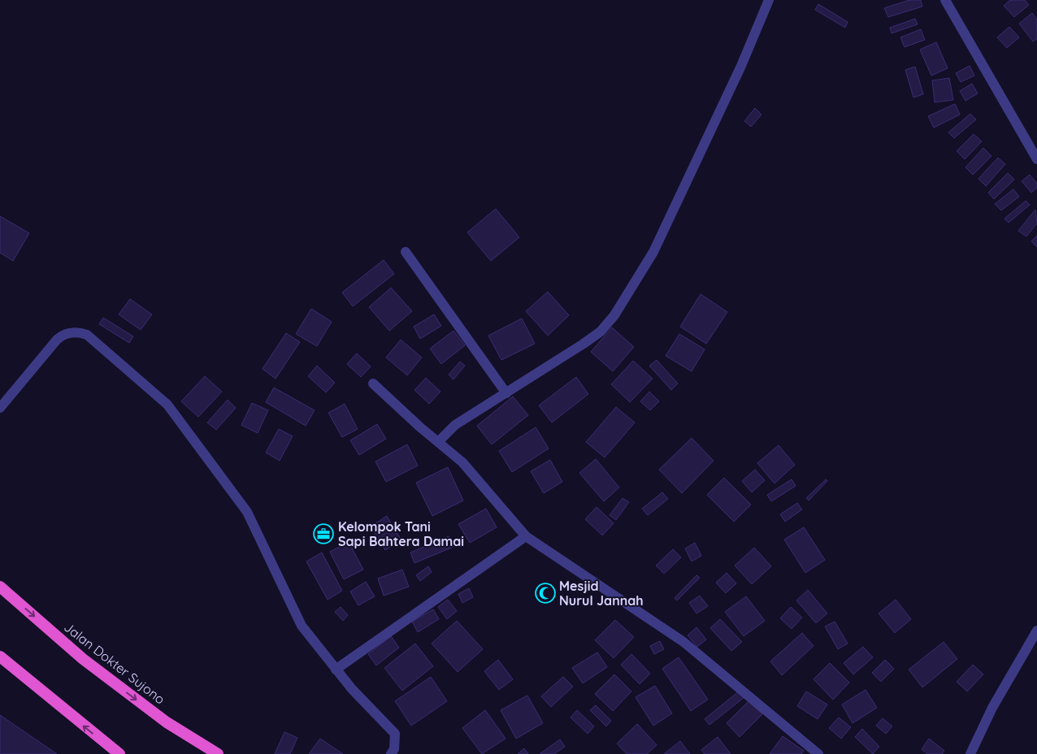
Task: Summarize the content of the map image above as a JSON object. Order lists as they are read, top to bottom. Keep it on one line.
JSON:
{"streets":{"highway":["Jalan Dokter Sujono"]},"places":{"office":["Kelompok Tani Sapi Bahtera Damai"],"mosque":["Mesjid Nurul Jannah"]}}
